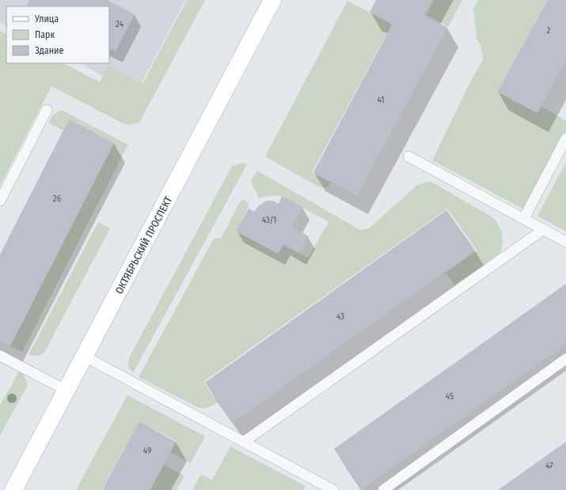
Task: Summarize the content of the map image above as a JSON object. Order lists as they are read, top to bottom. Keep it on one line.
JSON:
{"streets":{"main road":["ОКТЯБРЬСКИЙ ПРОСПЕКТ"]},"house_numbers":["24","2","41","26","43/1","43","45","49","47"],"legend":["Улица","Парк","Здание"]}
